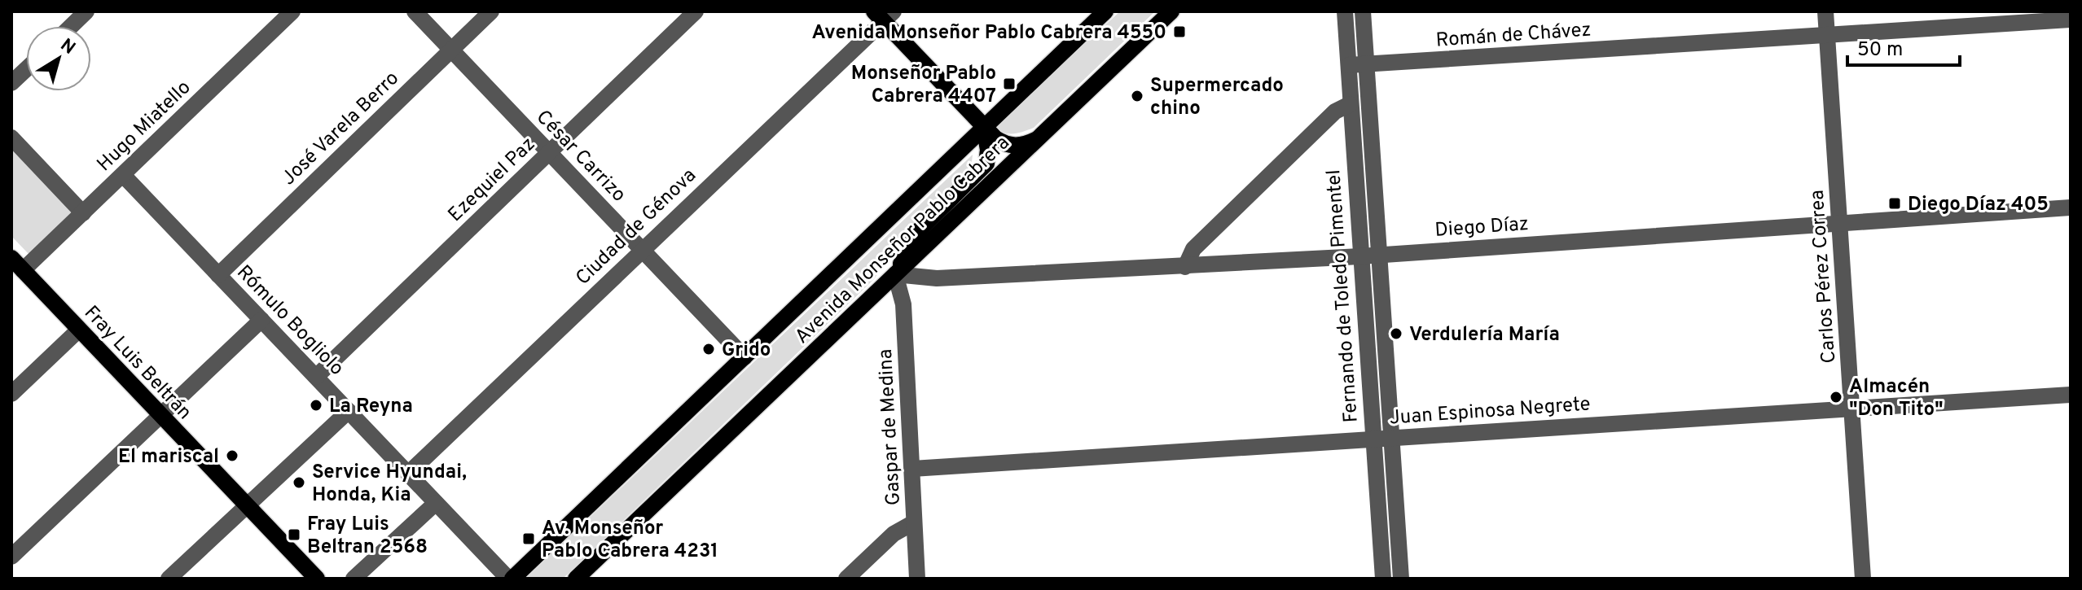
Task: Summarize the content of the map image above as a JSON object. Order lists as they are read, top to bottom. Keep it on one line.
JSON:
{"streets":{"main road":["Avenida Monseñor Pablo Cabrera","Fray Luis Beltrán"],"street":["Román de Chávez","Hugo Miatello","José Varela Berro","César Carrizo","Ezequiel Paz","Ciudad de Génova","Diego Díaz","Carlos Pérez Correa","Fernando de Toledo Pimentel","Rómulo Bogliolo","Juan Espinosa Negrete","Gaspar de Medina"]},"crossings":[["Román de Chávez","Carlos Pérez Correa"],["Román de Chávez","Fernando de Toledo Pimentel"],["Hugo Miatello","Rómulo Bogliolo"],["Hugo Miatello","Fray Luis Beltrán"],["José Varela Berro","César Carrizo"],["José Varela Berro","Rómulo Bogliolo"],["César Carrizo","Ezequiel Paz"],["César Carrizo","Ciudad de Génova"],["César Carrizo","Avenida Monseñor Pablo Cabrera"],["Ezequiel Paz","Rómulo Bogliolo"],["Ciudad de Génova","Rómulo Bogliolo"],["Diego Díaz","Avenida Monseñor Pablo Cabrera"],["Diego Díaz","Carlos Pérez Correa"],["Diego Díaz","Fernando de Toledo Pimentel"],["Diego Díaz","Gaspar de Medina"],["Avenida Monseñor Pablo Cabrera","Rómulo Bogliolo"],["Avenida Monseñor Pablo Cabrera","Gaspar de Medina"],["Carlos Pérez Correa","Juan Espinosa Negrete"],["Fernando de Toledo Pimentel","Juan Espinosa Negrete"],["Juan Espinosa Negrete","Gaspar de Medina"]],"places":{"transit":["Avenida Monseñor Pablo Cabrera 4550","Monseñor Pablo Cabrera 4407","Diego Díaz 405","Fray Luis Beltran 2568","Av. Monseñor Pablo Cabrera 4231"],"other":["Supermercado chino","Verdulería María","Grido","Almacén \"Don Tito\"","La Reyna","El mariscal","Service Hyundai, Honda, Kia"]},"scale_bar":"50 m","north":"top right"}
